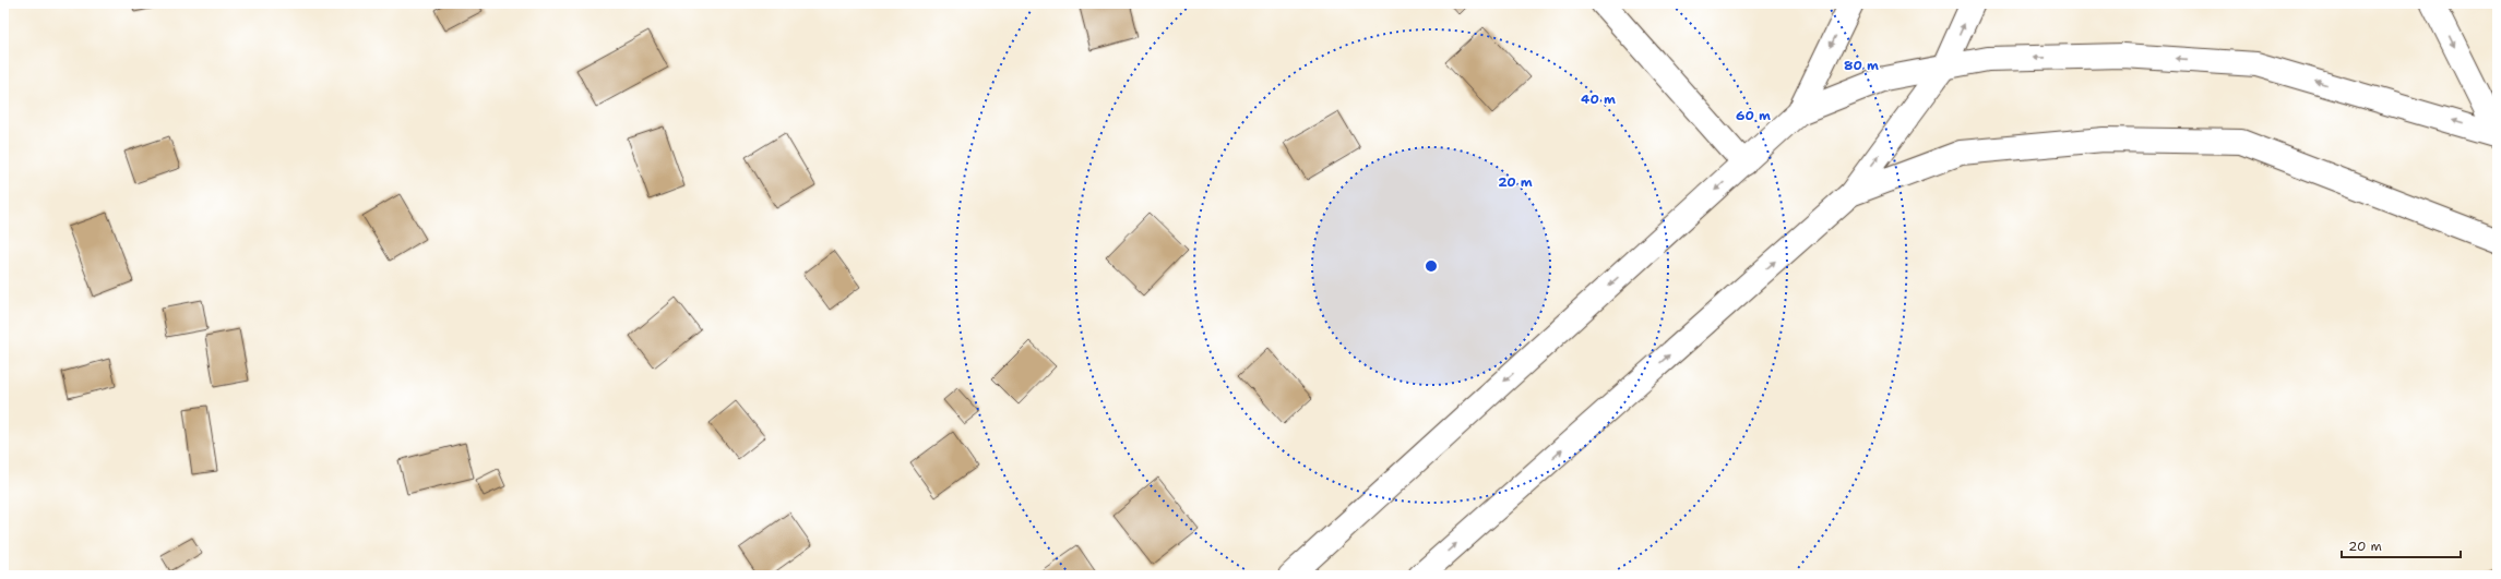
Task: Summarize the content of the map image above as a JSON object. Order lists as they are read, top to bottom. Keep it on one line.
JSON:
{"scale_bar":"20 m","rings":["80 m","40 m","60 m","20 m"]}
